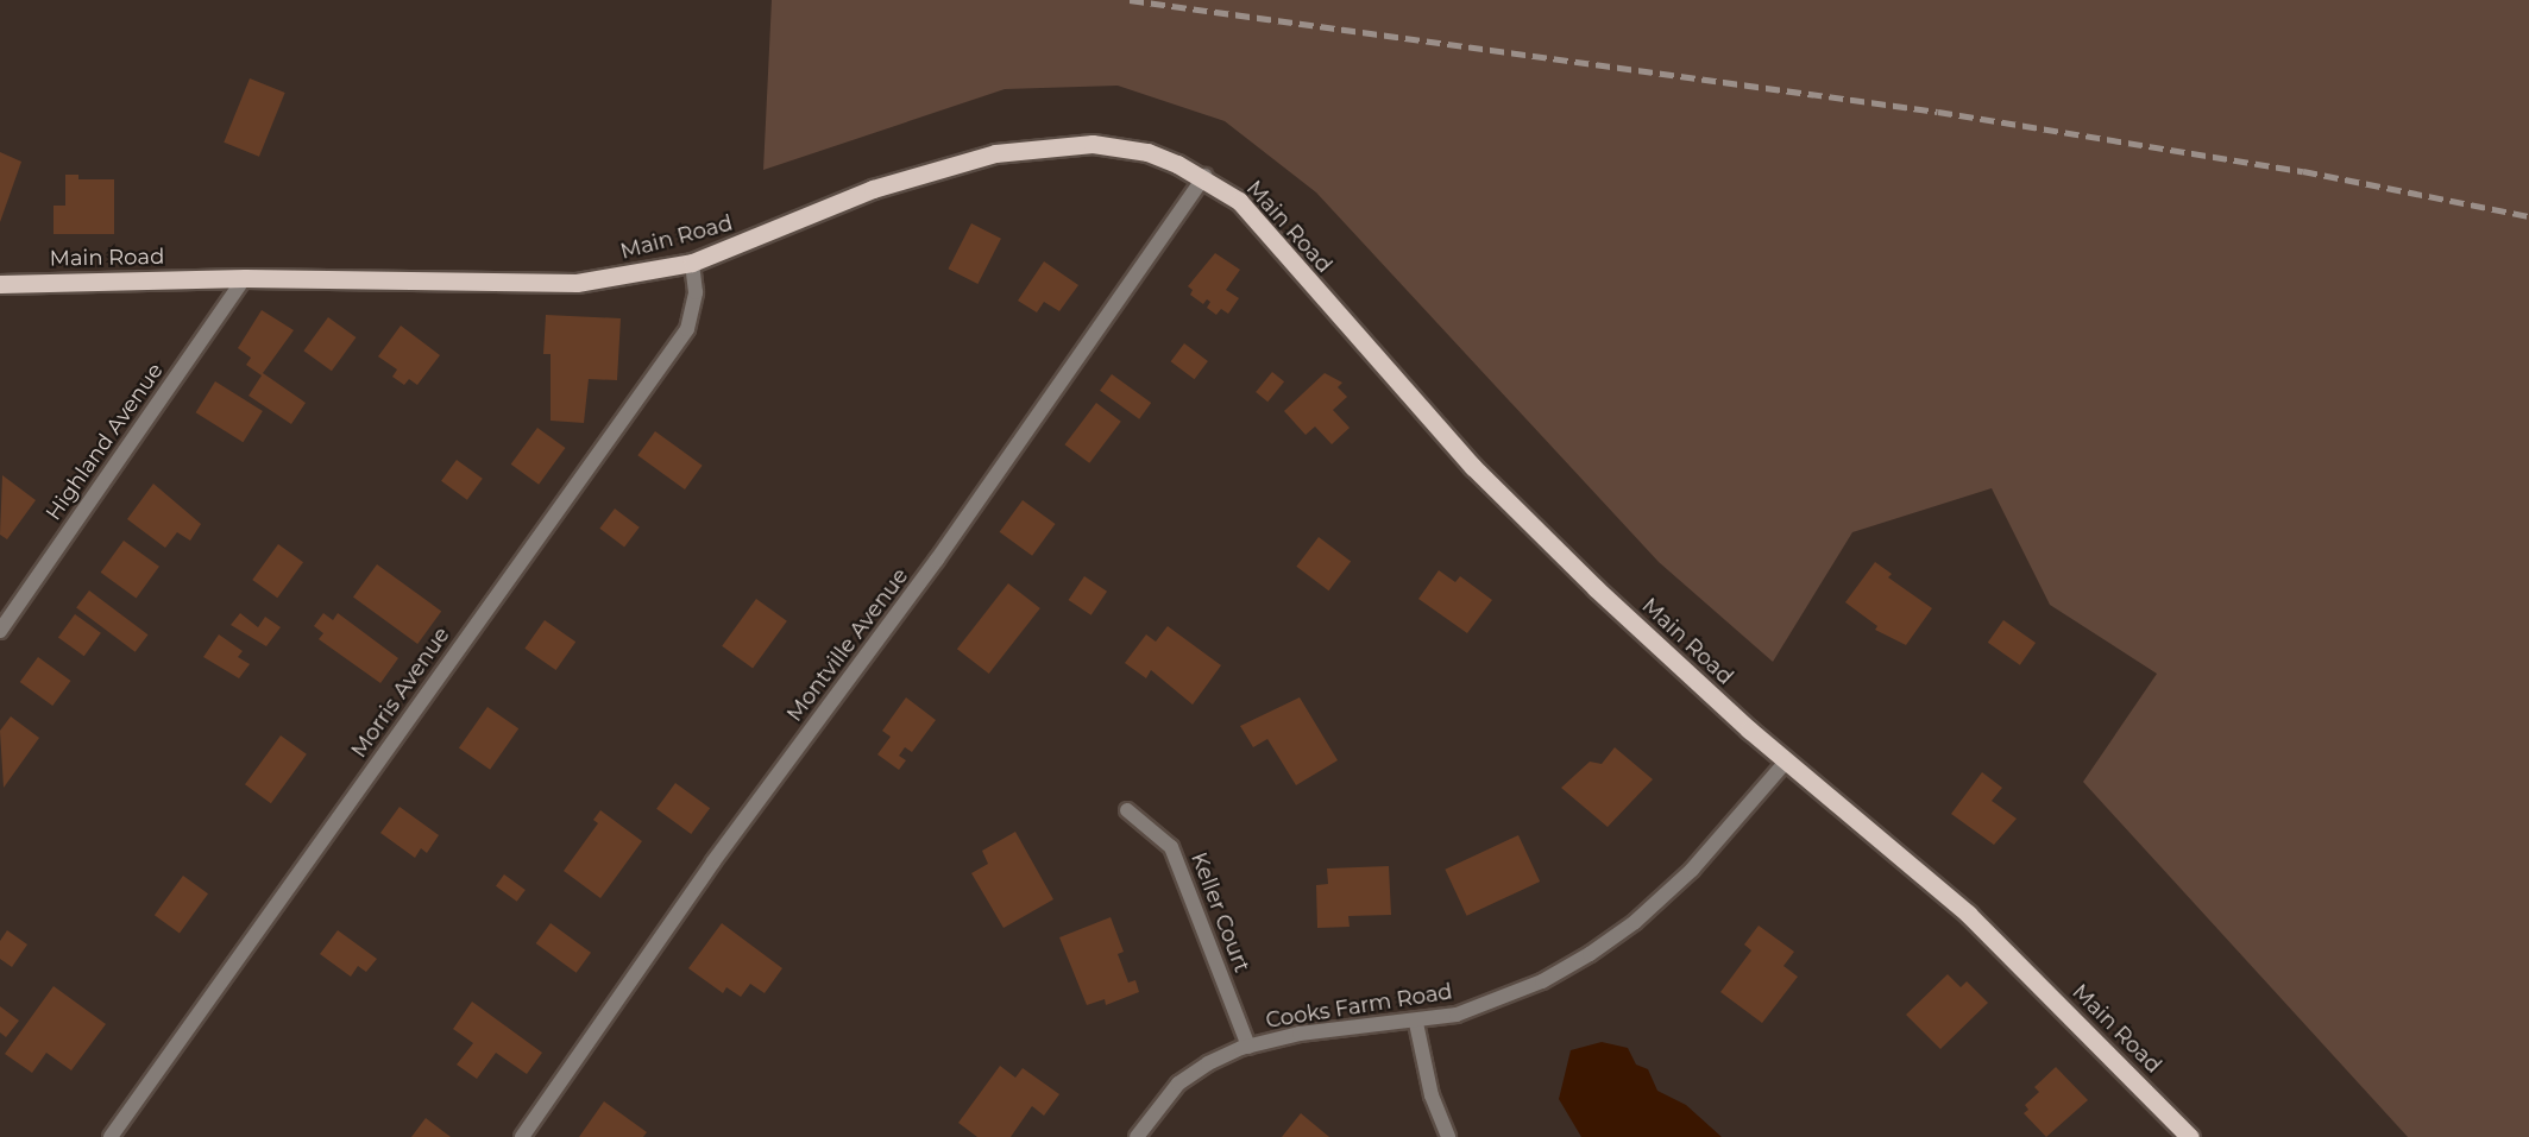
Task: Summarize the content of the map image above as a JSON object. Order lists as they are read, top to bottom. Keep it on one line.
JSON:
{"streets":{"main road":["Main Road"],"street":["Highland Avenue","Montville Avenue","Morris Avenue","Keller Court","Cooks Farm Road"]},"crossings":[["Main Road","Highland Avenue"],["Main Road","Montville Avenue"],["Main Road","Morris Avenue"],["Main Road","Cooks Farm Road"],["Keller Court","Cooks Farm Road"]]}
